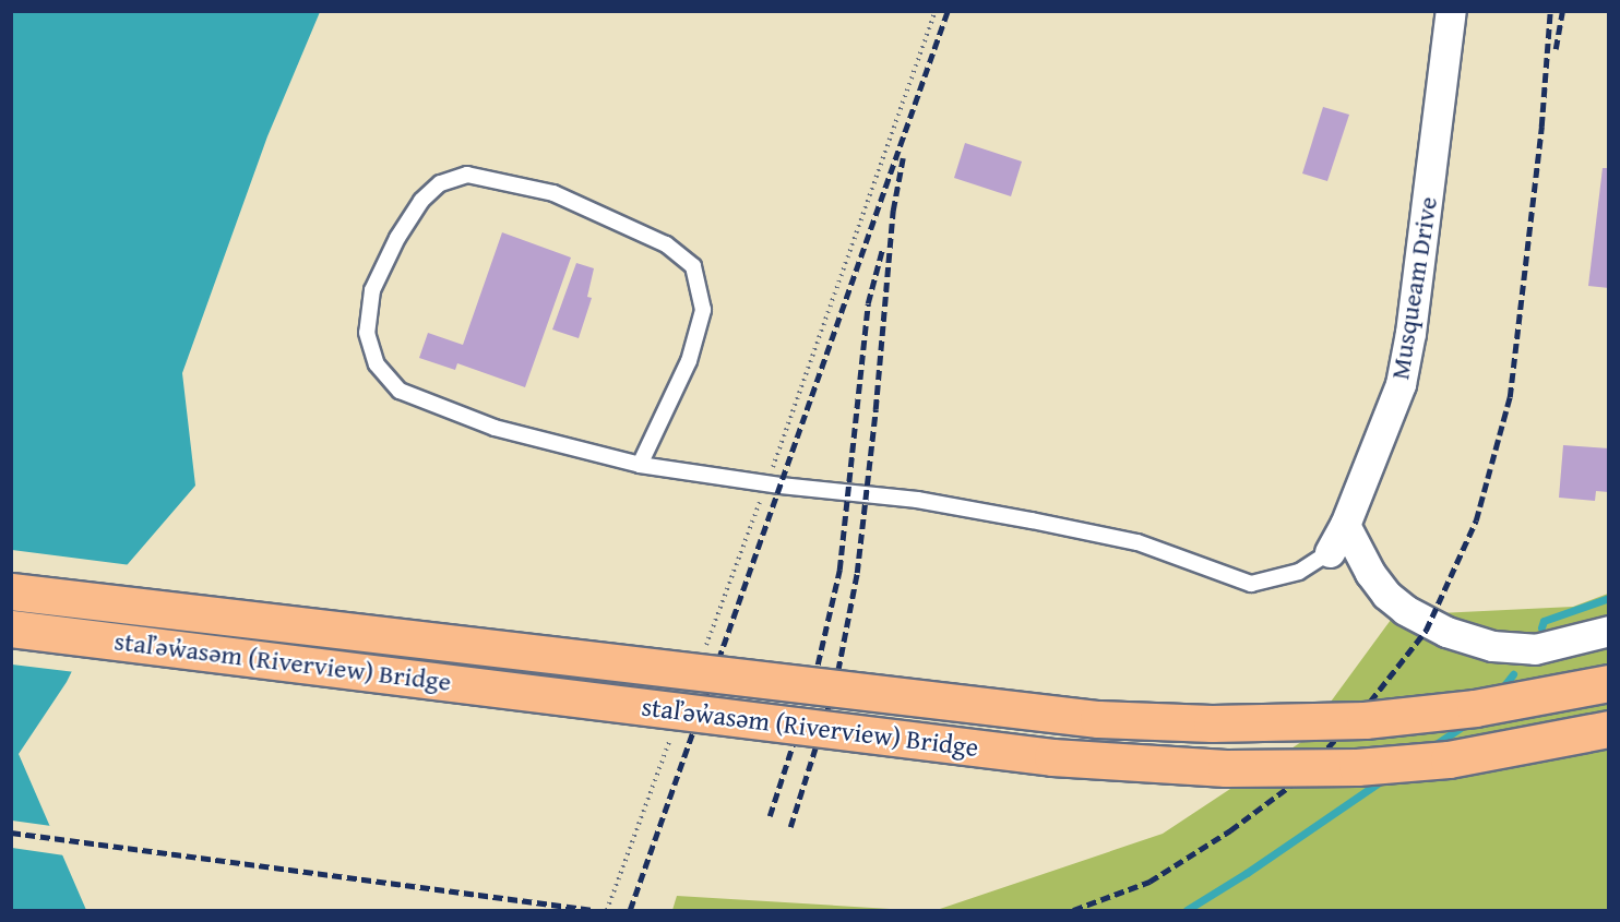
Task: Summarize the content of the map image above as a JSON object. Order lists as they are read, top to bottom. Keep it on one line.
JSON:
{"streets":{"main road":["stal̕əw̓asəm (Riverview) Bridge"],"street":["Musqueam Drive"]}}
